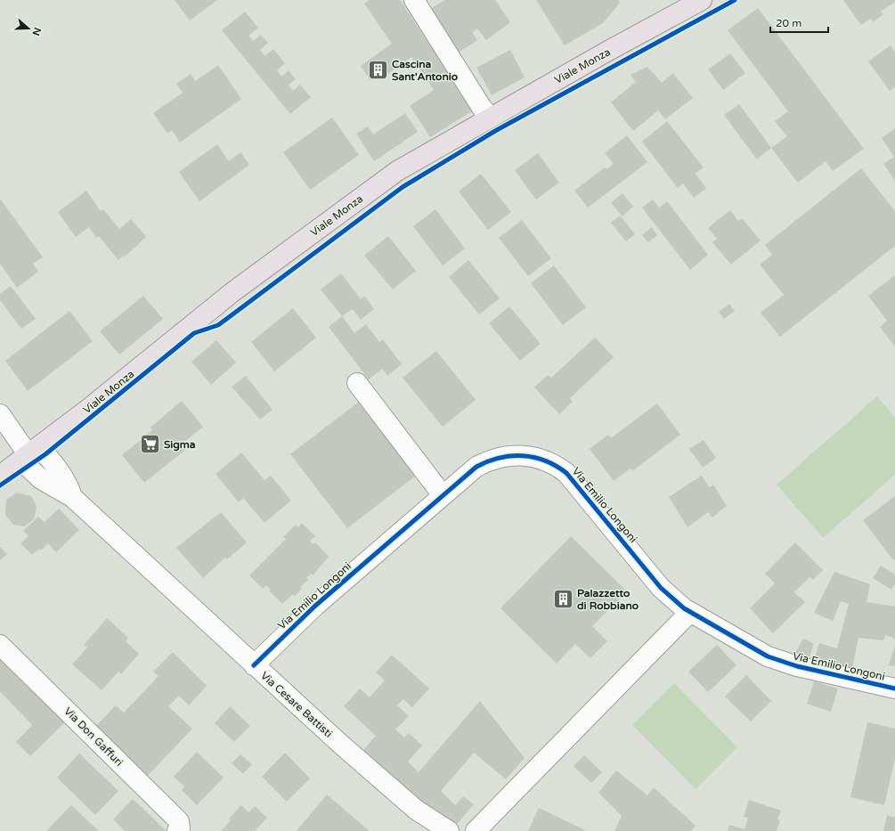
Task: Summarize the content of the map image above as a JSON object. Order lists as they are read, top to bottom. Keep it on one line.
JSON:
{"streets":{"main road":["Viale Monza"],"street":["Via Emilio Longoni","Via Cesare Battisti","Via Don Gaffuri"]},"crossings":[["Viale Monza","Via Cesare Battisti"],["Via Emilio Longoni","Via Cesare Battisti"]],"places":{"building":["Cascina Sant'Antonio","Palazzetto di Robbiano"],"supermarket":["Sigma"]},"scale_bar":"20 m","north":"right"}
